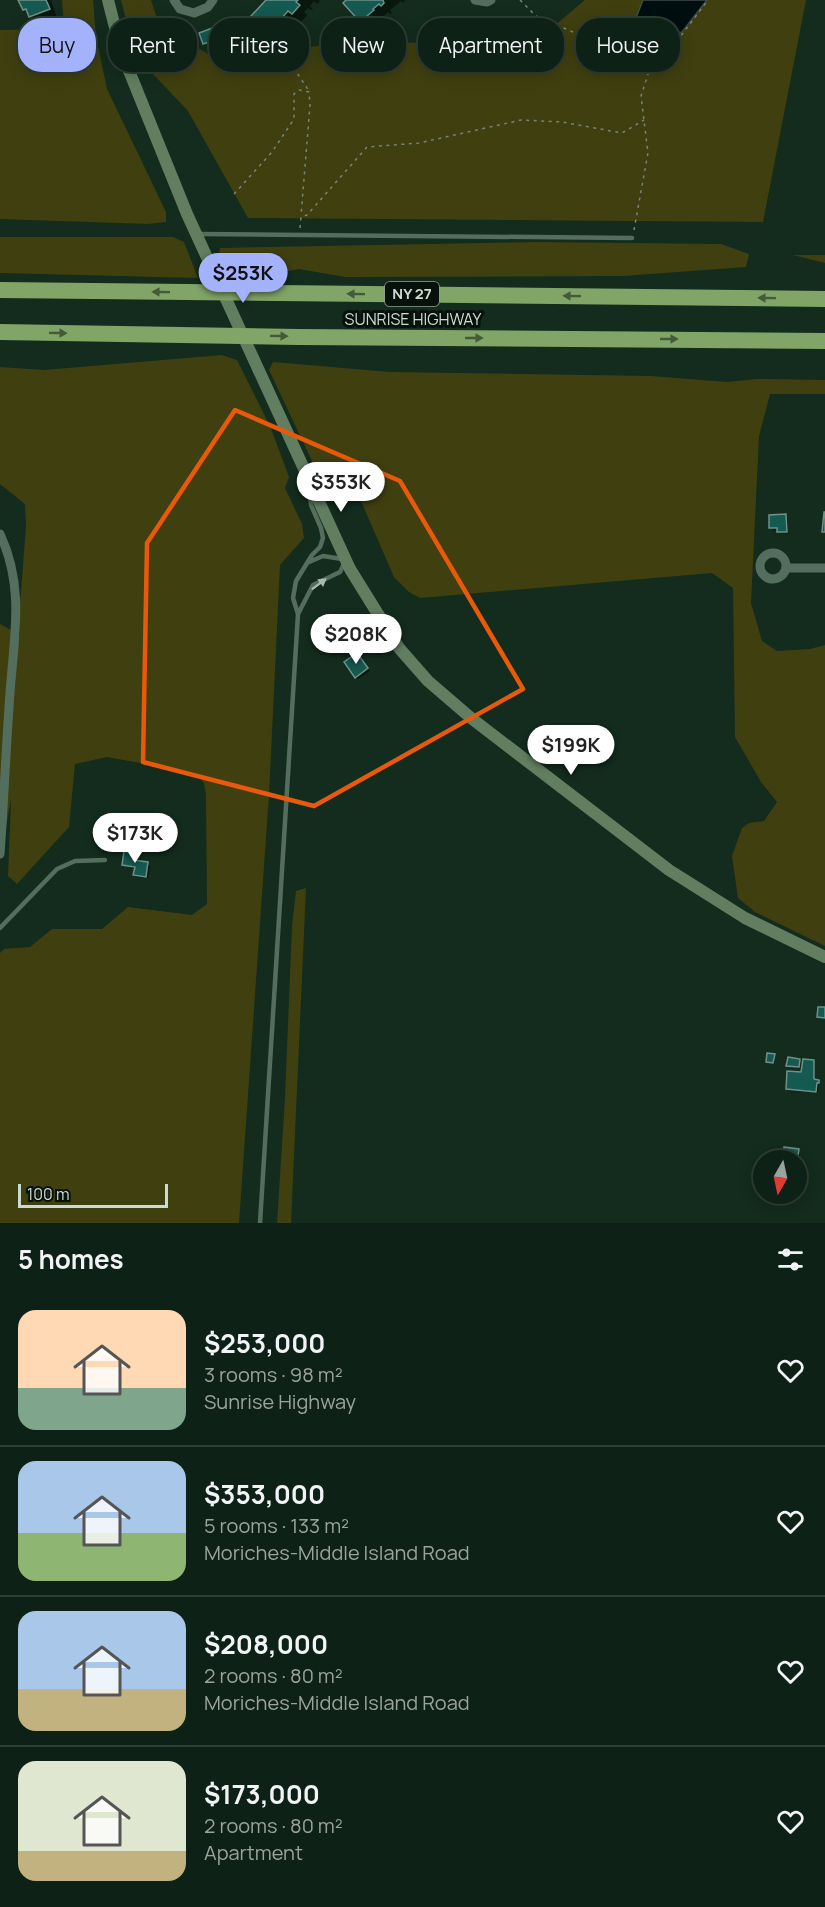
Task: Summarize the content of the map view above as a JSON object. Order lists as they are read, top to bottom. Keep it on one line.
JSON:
{"streets":{"highway":["NY 27","SUNRISE HIGHWAY"]},"scale_bar":"100 m","north":"bottom","page":{"chip":["Buy","Rent","Filters","New","Apartment","House"],"price":["$253K","$353K","$208K","$199K","$173K"],"scale":"100 m","heading":"5 homes","list":[{"name":"$253,000","note":"3 rooms · 98 m² · Sunrise Highway"},{"name":"$353,000","note":"5 rooms · 133 m² · Moriches-Middle Island Road"},{"name":"$208,000","note":"2 rooms · 80 m² · Moriches-Middle Island Road"},{"name":"$173,000","note":"2 rooms · 80 m² · Apartment"}]}}
